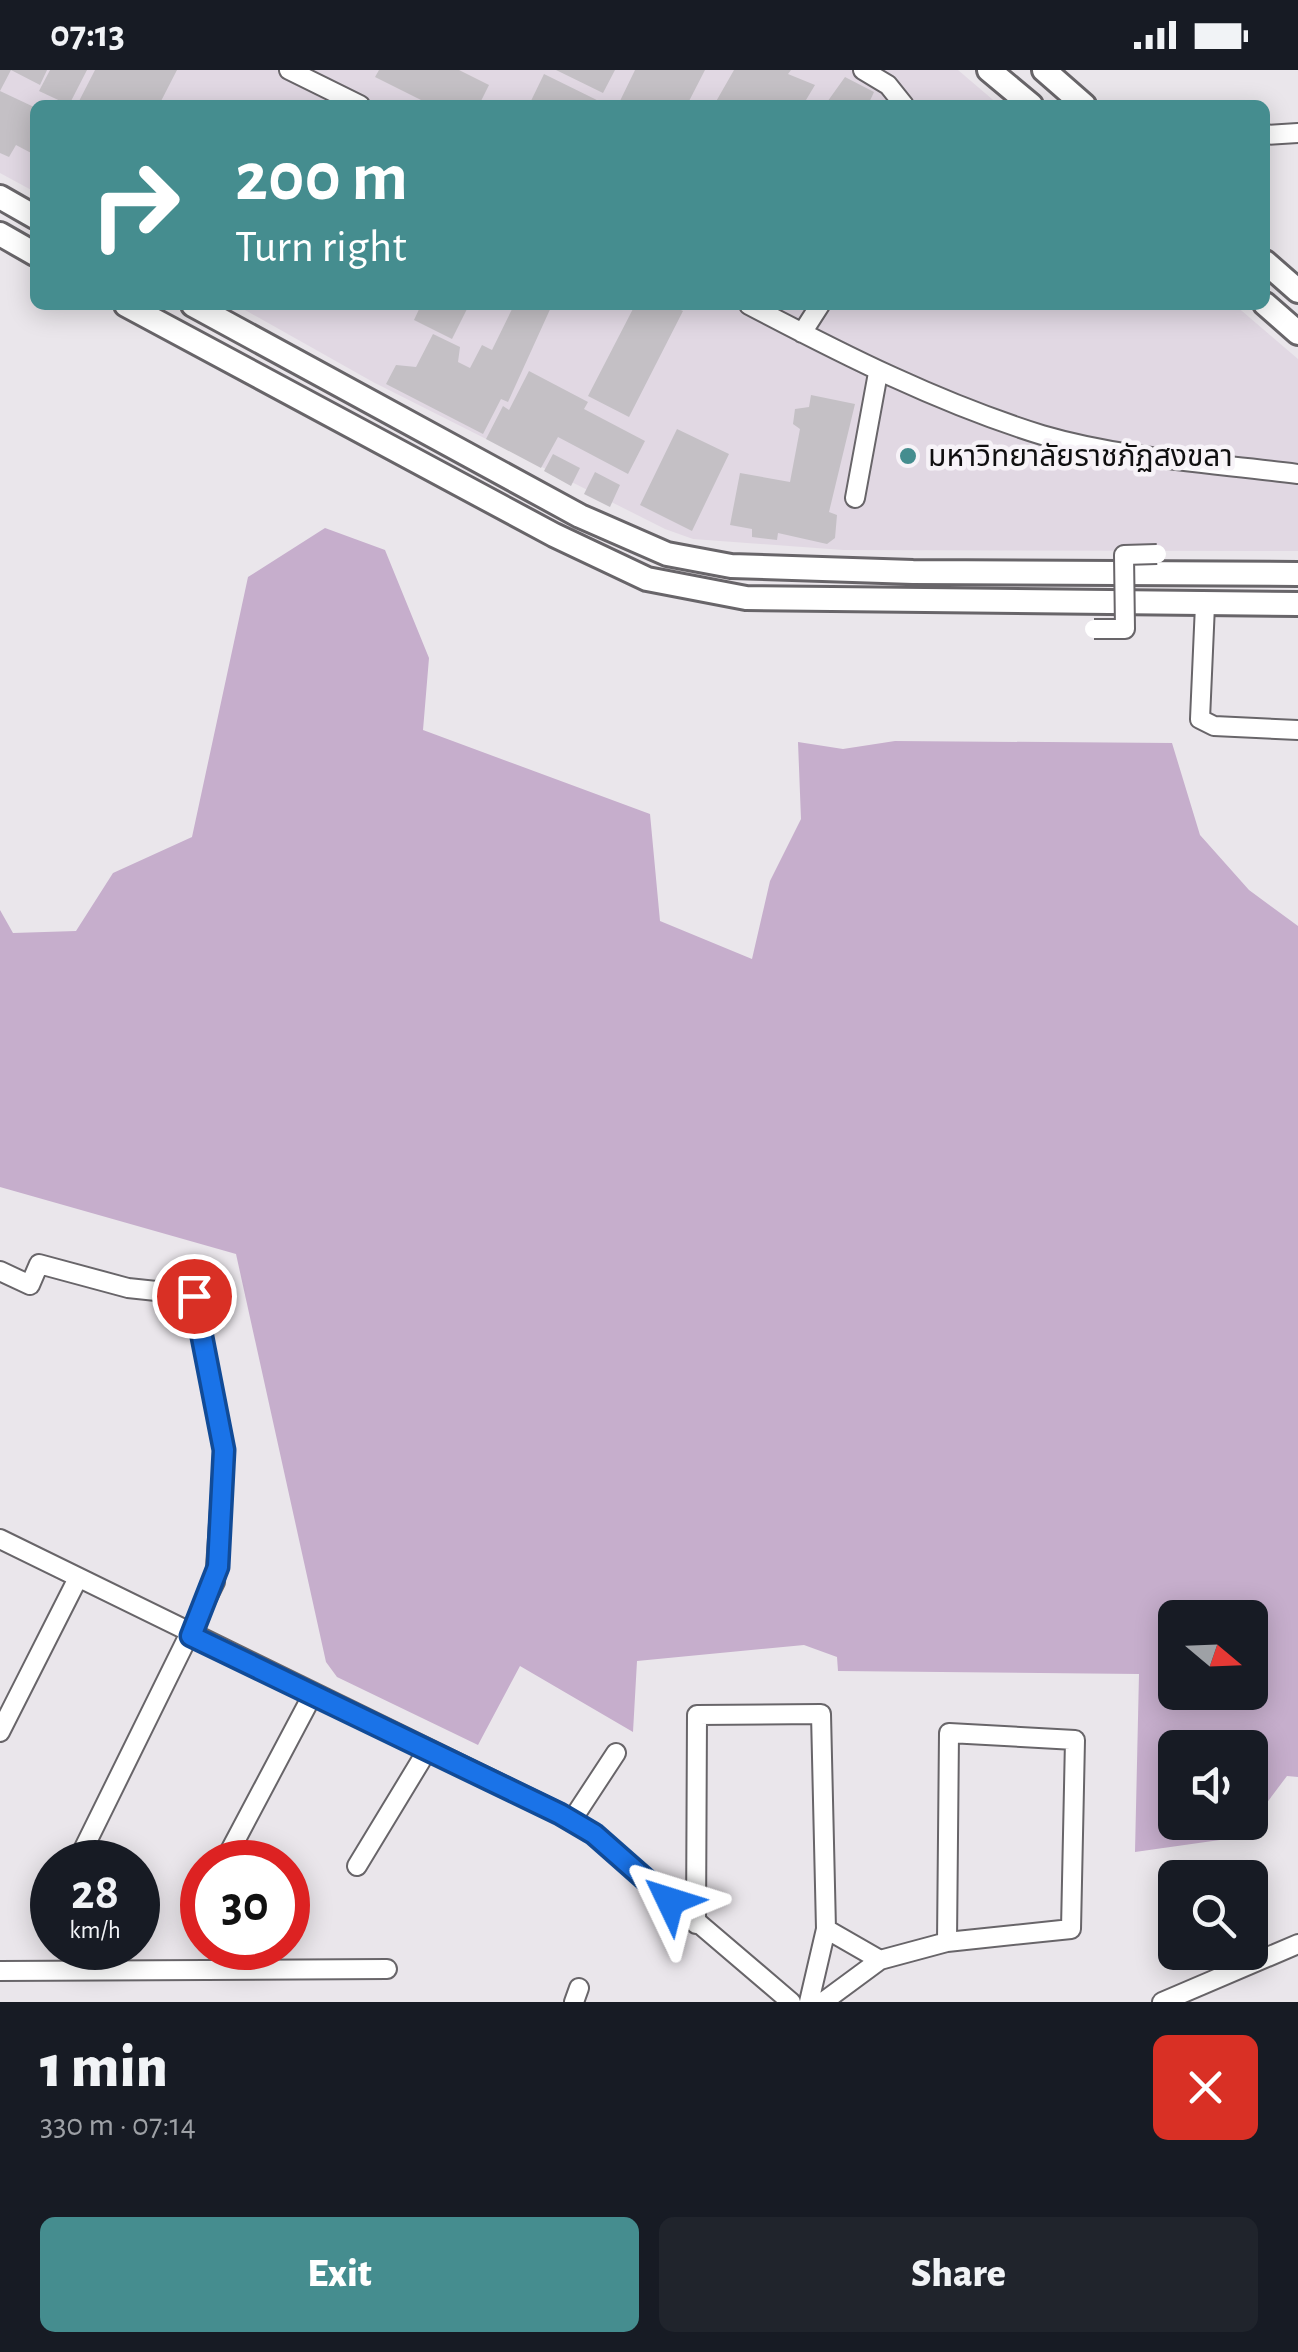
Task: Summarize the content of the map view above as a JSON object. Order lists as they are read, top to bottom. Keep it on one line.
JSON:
{"places":["มหาวิทยาลัยราชภัฏสงขลา"],"north":"right","page":{"status":"07:13","turn":["200 m","Turn right"],"speed":"28 km/h","limit":"30","heading":["1 min","330 m · 07:14"],"buttons":["Exit","Share"]}}
